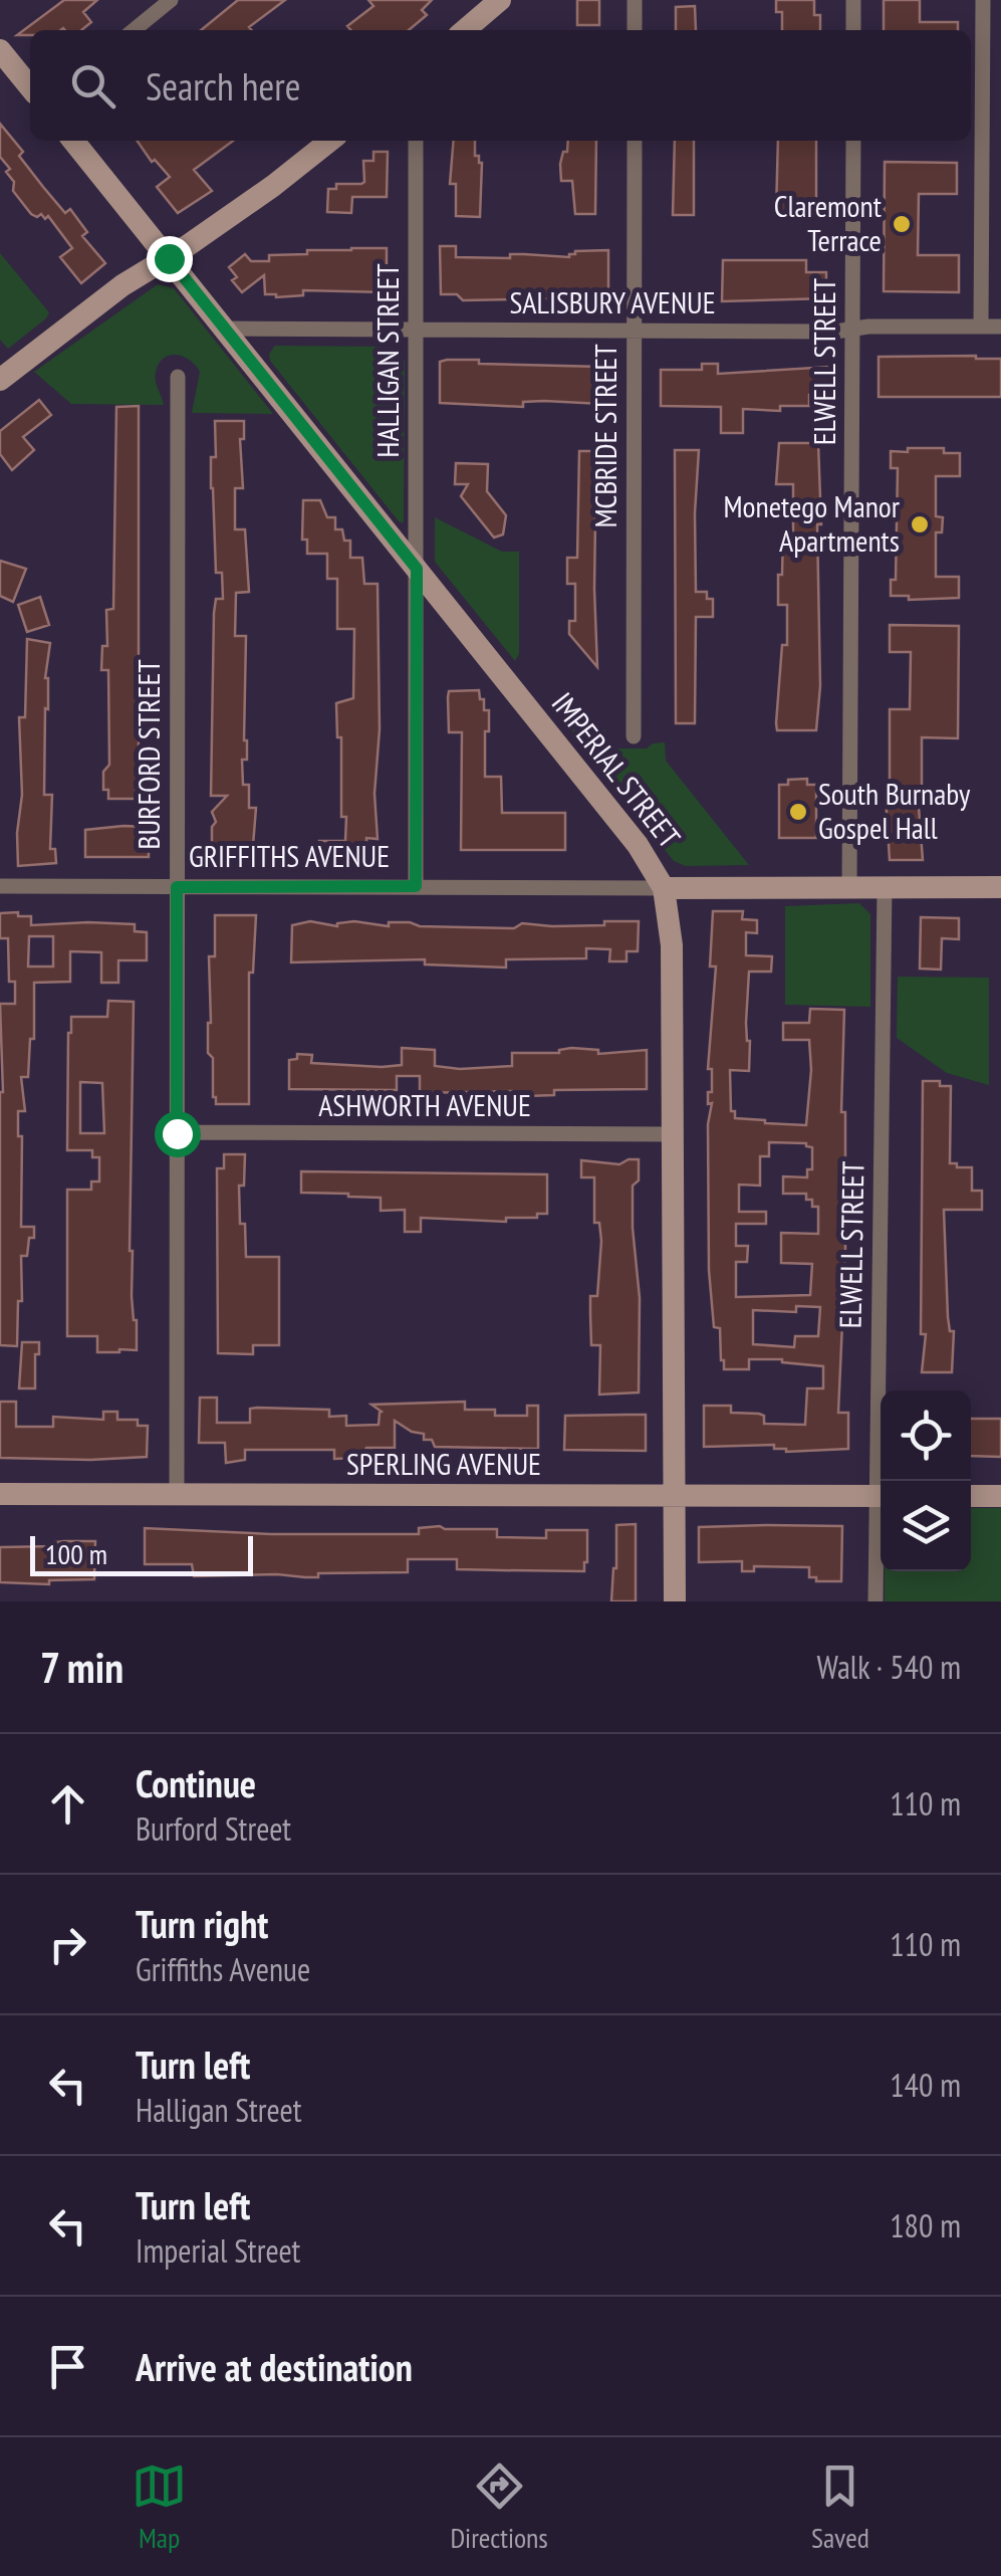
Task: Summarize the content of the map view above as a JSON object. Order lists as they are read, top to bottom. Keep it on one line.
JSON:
{"streets":{"street":["SALISBURY AVENUE","HALLIGAN STREET","ELWELL STREET","MCBRIDE STREET","BURFORD STREET","IMPERIAL STREET","GRIFFITHS AVENUE","ASHWORTH AVENUE","SPERLING AVENUE"]},"crossings":[["SALISBURY AVENUE","HALLIGAN STREET"],["SALISBURY AVENUE","ELWELL STREET"],["SALISBURY AVENUE","MCBRIDE STREET"],["SALISBURY AVENUE","IMPERIAL STREET"],["HALLIGAN STREET","IMPERIAL STREET"],["HALLIGAN STREET","GRIFFITHS AVENUE"],["ELWELL STREET","GRIFFITHS AVENUE"],["BURFORD STREET","GRIFFITHS AVENUE"],["BURFORD STREET","ASHWORTH AVENUE"],["BURFORD STREET","SPERLING AVENUE"],["IMPERIAL STREET","GRIFFITHS AVENUE"],["IMPERIAL STREET","ASHWORTH AVENUE"],["IMPERIAL STREET","SPERLING AVENUE"]],"places":["Claremont Terrace","Monetego Manor Apartments","South Burnaby Gospel Hall"],"scale_bar":"100 m","page":{"search":"Search here","scale":"100 m","heading":["7 min","Walk · 540 m"],"list":[["Continue","Burford Street","110 m"],["Turn right","Griffiths Avenue","110 m"],["Turn left","Halligan Street","140 m"],["Turn left","Imperial Street","180 m"],"Arrive at destination"],"nav":["Map","Directions","Saved"]}}
